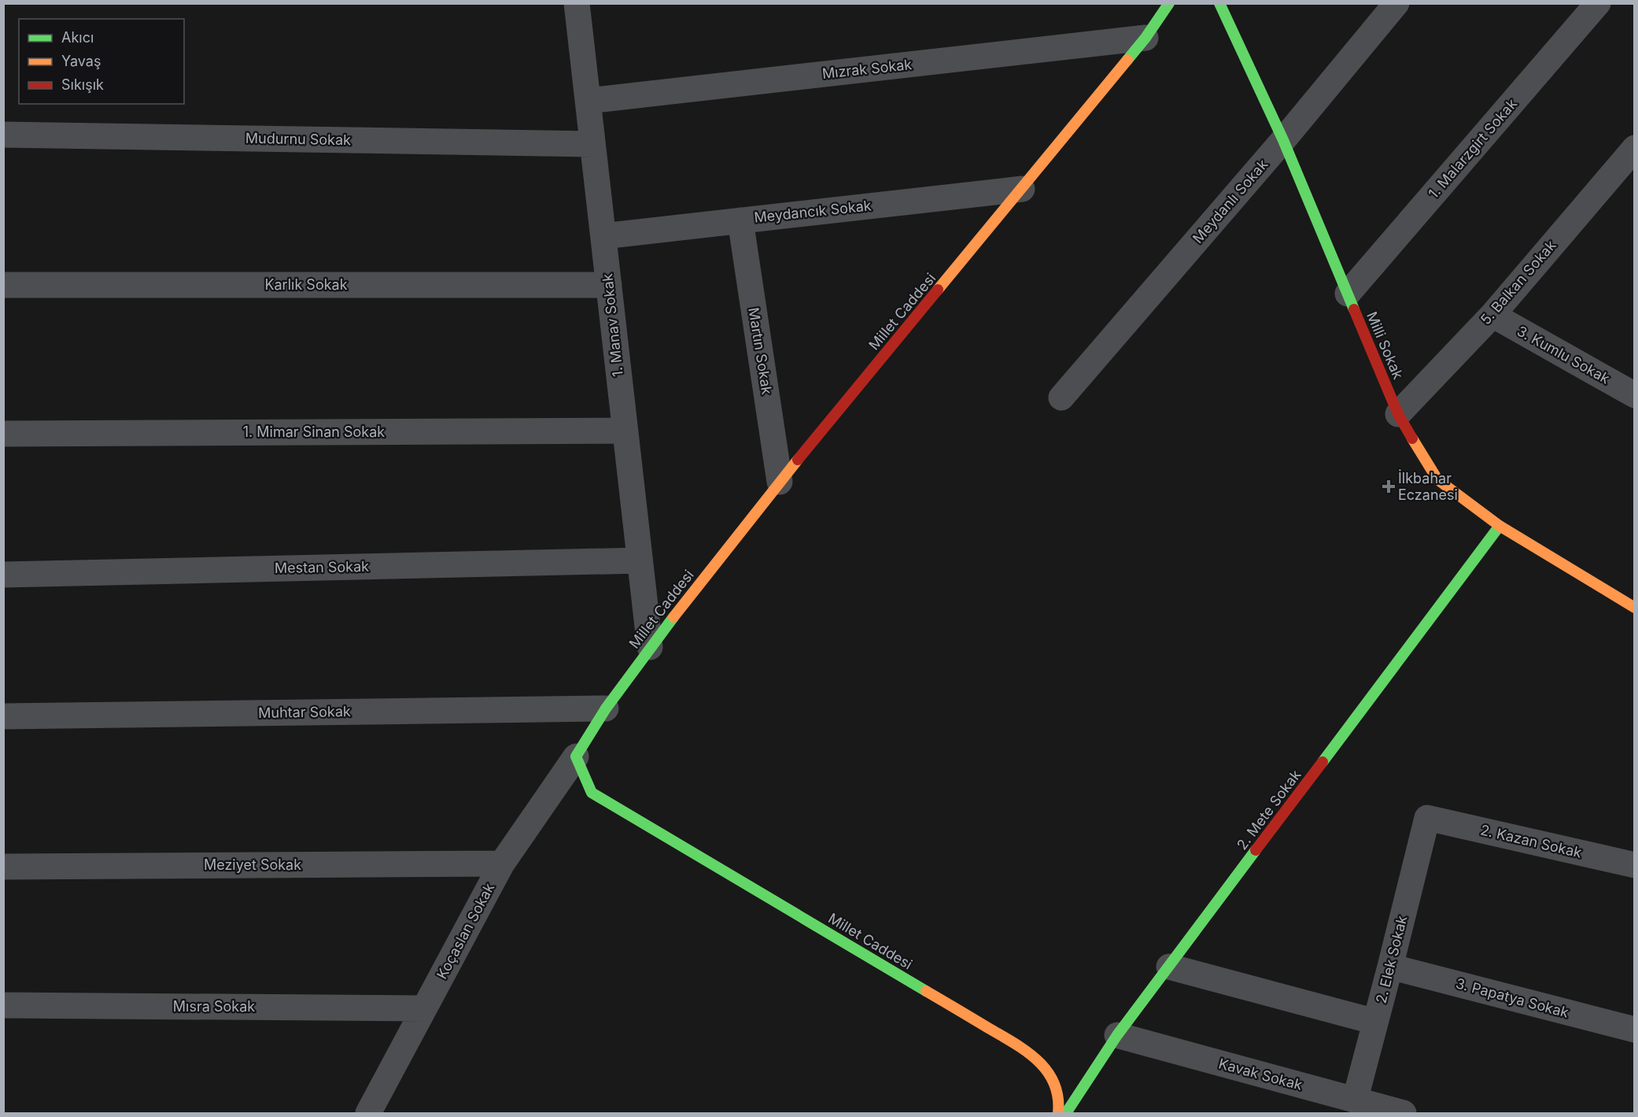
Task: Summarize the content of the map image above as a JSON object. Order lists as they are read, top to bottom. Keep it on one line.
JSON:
{"streets":{"main road":["Millet Caddesi","Milli Sokak","2. Mete Sokak"],"street":["Mızrak Sokak","Mudurnu Sokak","1. Malarzgirt Sokak","Meydanlı Sokak","Meydancık Sokak","5. Balkan Sokak","Karlık Sokak","1. Manav Sokak","Martın Sokak","3. Kumlu Sokak","1. Mimar Sinan Sokak","Mestan Sokak","Muhtar Sokak","2. Kazan Sokak","Meziyet Sokak","Koçaslan Sokak","2. Elek Sokak","3. Papatya Sokak","Mısra Sokak","Kavak Sokak"]},"crossings":[["Mızrak Sokak","Millet Caddesi"],["Mızrak Sokak","1. Manav Sokak"],["Mudurnu Sokak","1. Manav Sokak"],["1. Malarzgirt Sokak","Milli Sokak"],["Meydanlı Sokak","Milli Sokak"],["Meydancık Sokak","Millet Caddesi"],["Meydancık Sokak","1. Manav Sokak"],["Meydancık Sokak","Martın Sokak"],["5. Balkan Sokak","Milli Sokak"],["5. Balkan Sokak","3. Kumlu Sokak"],["Karlık Sokak","1. Manav Sokak"],["Millet Caddesi","1. Manav Sokak"],["Millet Caddesi","Martın Sokak"],["Millet Caddesi","Muhtar Sokak"],["Millet Caddesi","Koçaslan Sokak"],["1. Manav Sokak","1. Mimar Sinan Sokak"],["1. Manav Sokak","Mestan Sokak"],["Milli Sokak","2. Mete Sokak"],["2. Mete Sokak","Kavak Sokak"],["2. Kazan Sokak","2. Elek Sokak"],["Meziyet Sokak","Koçaslan Sokak"],["Koçaslan Sokak","Mısra Sokak"],["2. Elek Sokak","3. Papatya Sokak"],["2. Elek Sokak","Kavak Sokak"]],"places":{"health":["İlkbahar Eczanesi"]},"legend":["Akıcı","Yavaş","Sıkışık"]}
